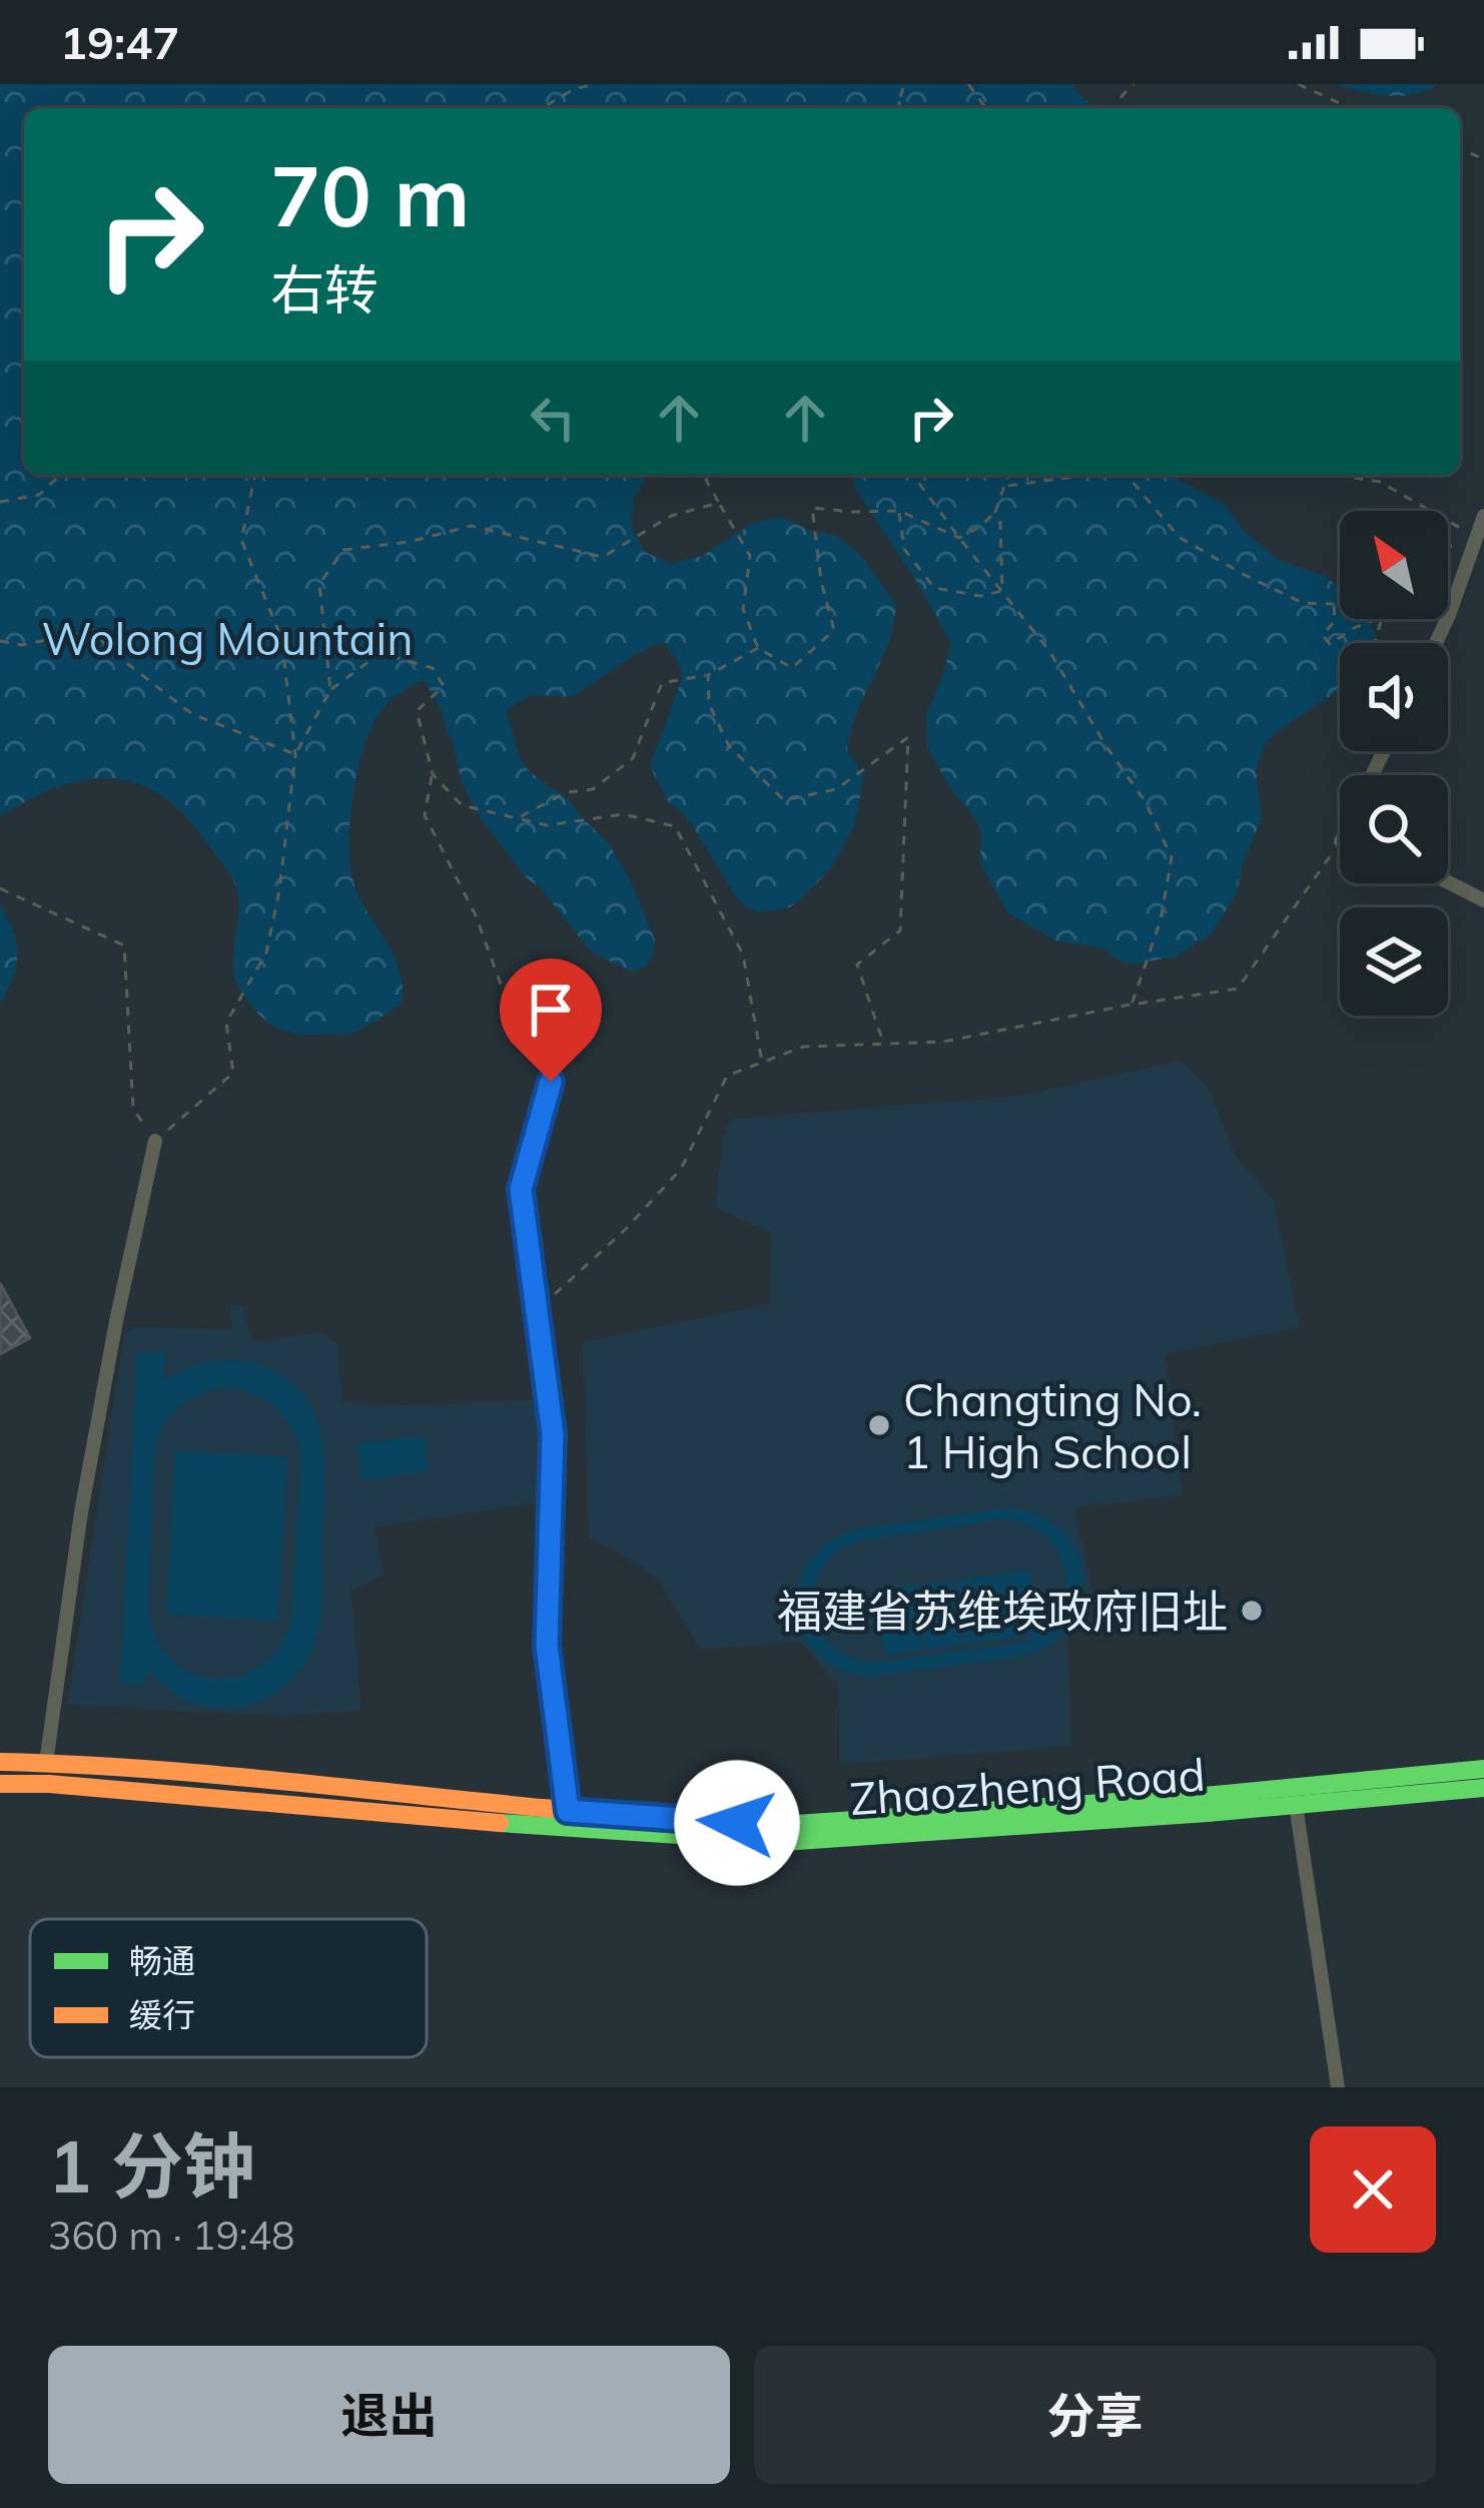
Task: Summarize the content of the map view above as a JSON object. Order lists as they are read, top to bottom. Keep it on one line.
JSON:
{"streets":{"main road":["Zhaozheng Road"]},"parks":["Wolong Mountain"],"places":["Changting No. 1 High School","福建省苏维埃政府旧址"],"legend":["畅通","缓行"],"north":"top left","page":{"status":"19:47","turn":["70 m","右转"],"heading":["1 分钟","360 m · 19:48"],"buttons":["退出","分享"]}}
